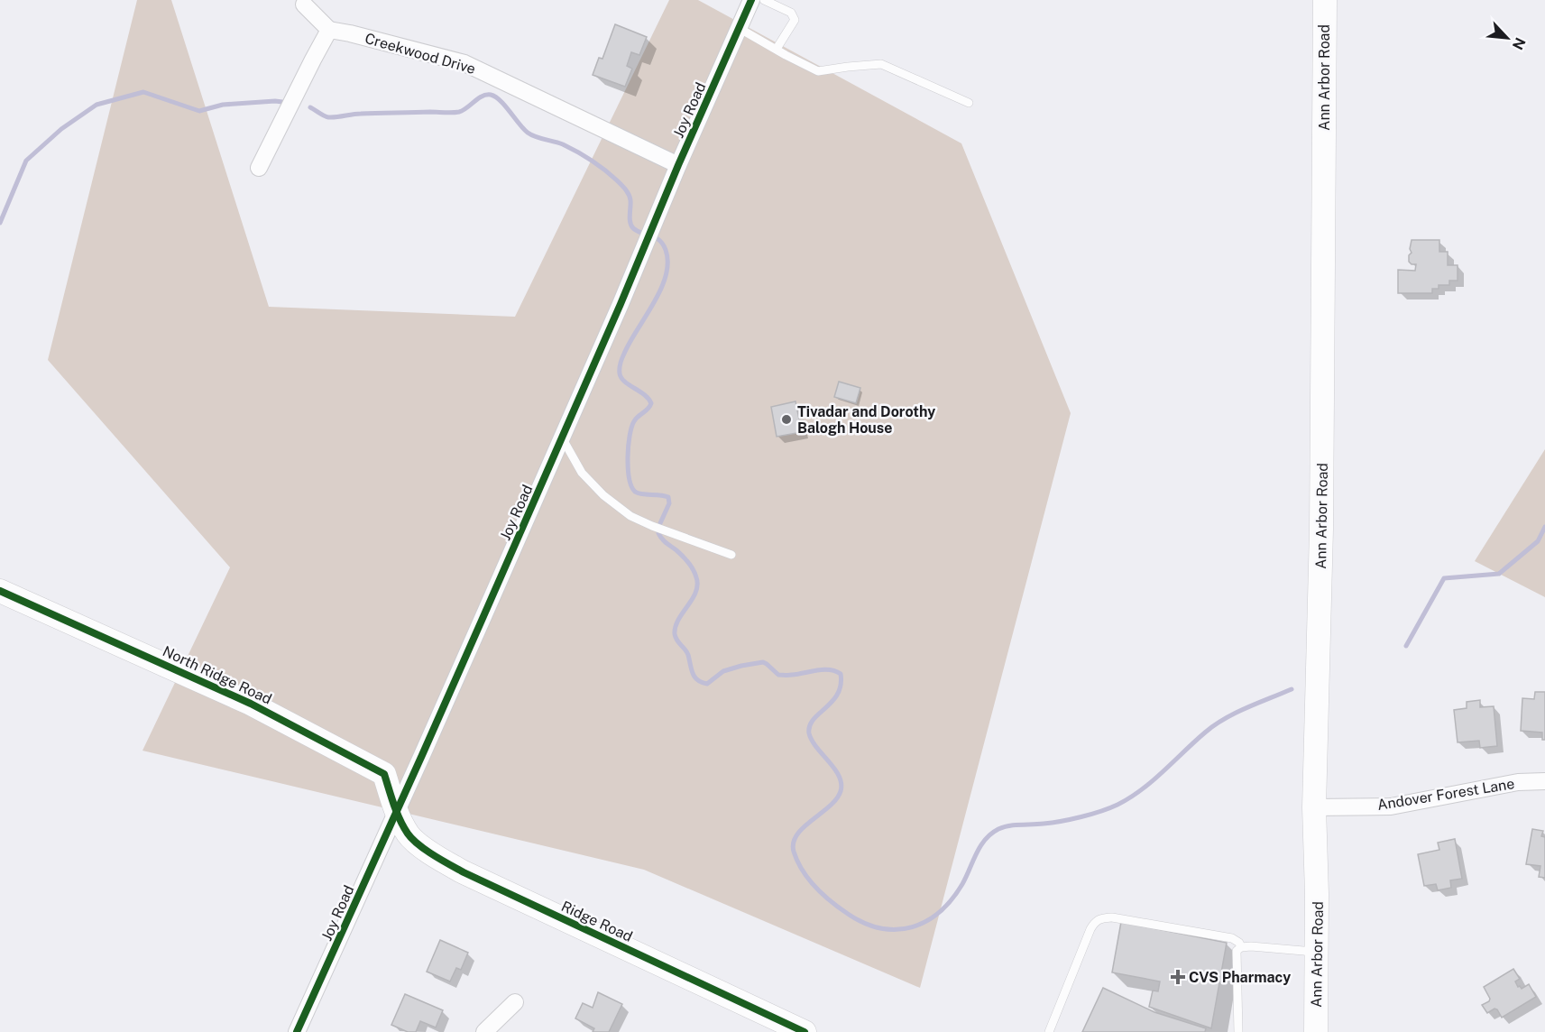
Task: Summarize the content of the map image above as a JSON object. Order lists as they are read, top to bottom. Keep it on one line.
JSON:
{"streets":{"main road":["Ann Arbor Road","North Ridge Road","Ridge Road"],"street":["Creekwood Drive","Joy Road","Andover Forest Lane"]},"crossings":[["Creekwood Drive","Joy Road"],["Ann Arbor Road","Andover Forest Lane"],["Joy Road","North Ridge Road"],["Joy Road","Ridge Road"],["North Ridge Road","Ridge Road"]],"places":{"other":["Tivadar and Dorothy Balogh House"],"health":["CVS Pharmacy"]},"north":"bottom right"}
